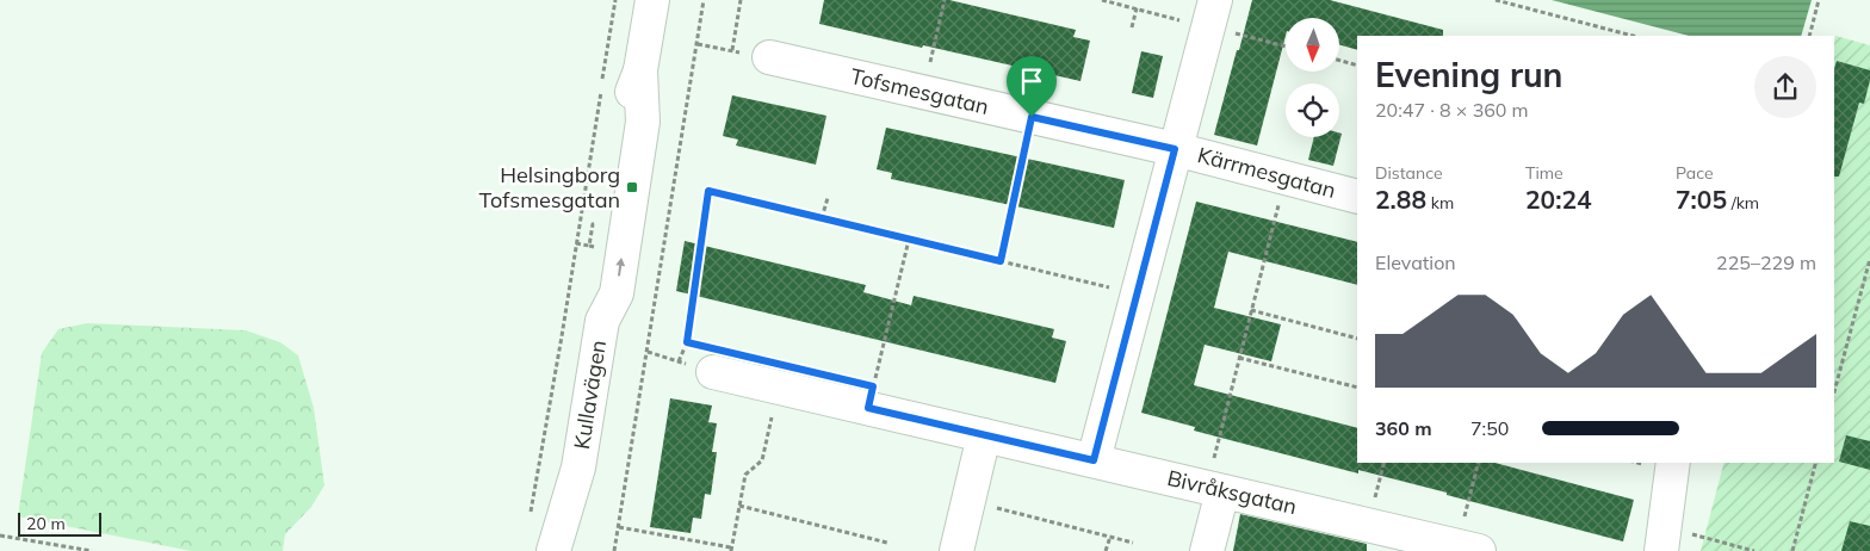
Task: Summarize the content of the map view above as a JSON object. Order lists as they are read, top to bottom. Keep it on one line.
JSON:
{"streets":{"street":["Tofsmesgatan","Kärrmesgatan","Kullavägen","Bivråksgatan"]},"crossings":[["Tofsmesgatan","Kärrmesgatan"]],"places":{"transit":["Helsingborg Tofsmesgatan"]},"scale_bar":"20 m","north":"bottom","page":{"heading":["Evening run","20:47 · 8 × 360 m"],"stats":[["Distance","2.88 km"],["Time","20:24"],["Pace","7:05 /km"]],"chart":["Elevation","225–229 m"],"list":[{"name":"360 m","note":"7:50"}],"scale":"20 m"}}
